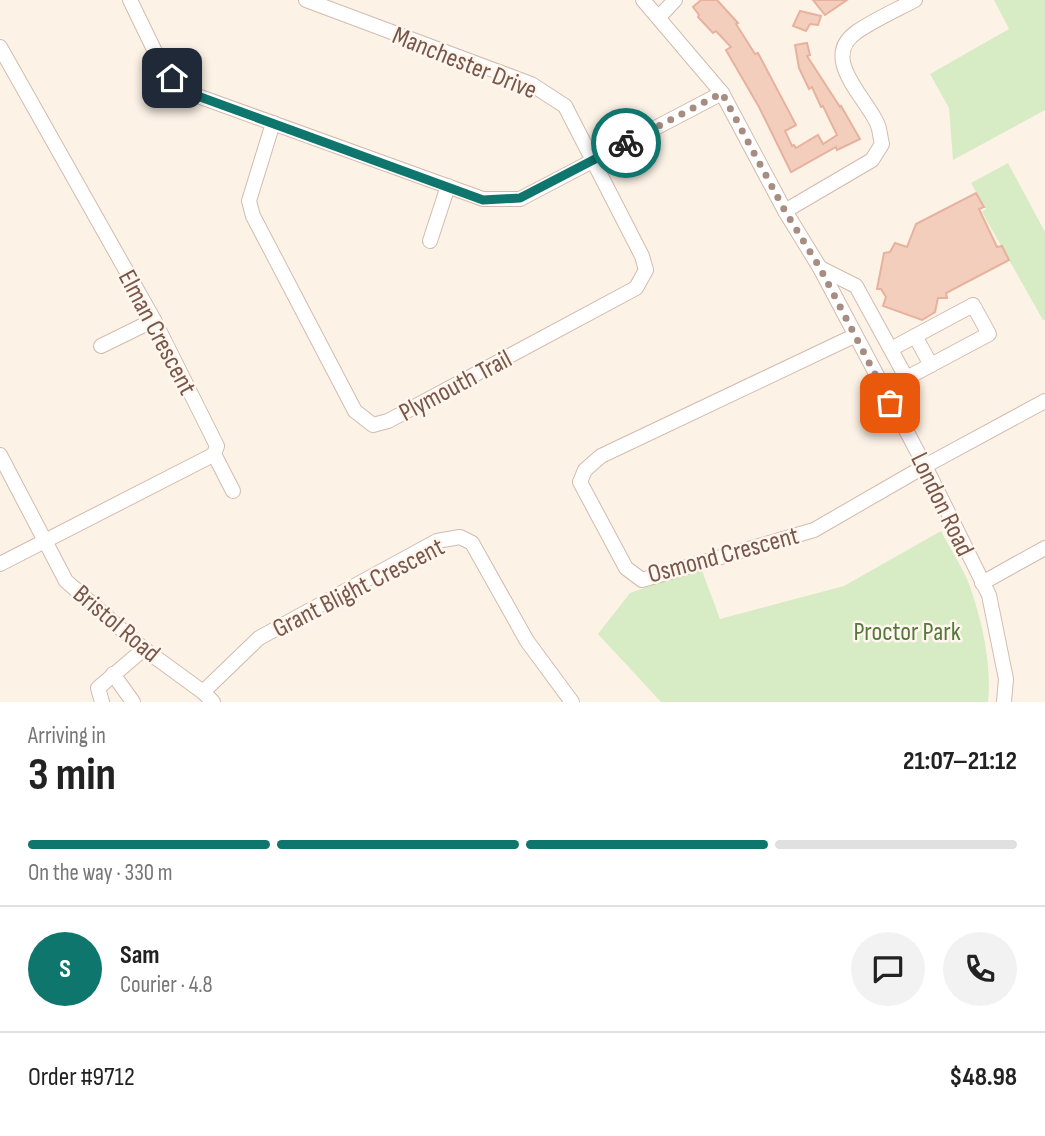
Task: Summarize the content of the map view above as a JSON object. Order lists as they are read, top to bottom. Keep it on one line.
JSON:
{"streets":{"street":["Manchester Drive","Elman Crescent","Plymouth Trail","London Road","Osmond Crescent","Grant Blight Crescent","Bristol Road"]},"crossings":[["Manchester Drive","Plymouth Trail"],["London Road","Osmond Crescent"],["Grant Blight Crescent","Bristol Road"]],"parks":["Proctor Park"],"page":{"heading":["3 min","Arriving in","21:07–21:12"],"panel":["Sam","Courier · 4.8","Order #9712","$48.98"],"bar":"On the way · 330 m","round":"S"}}
